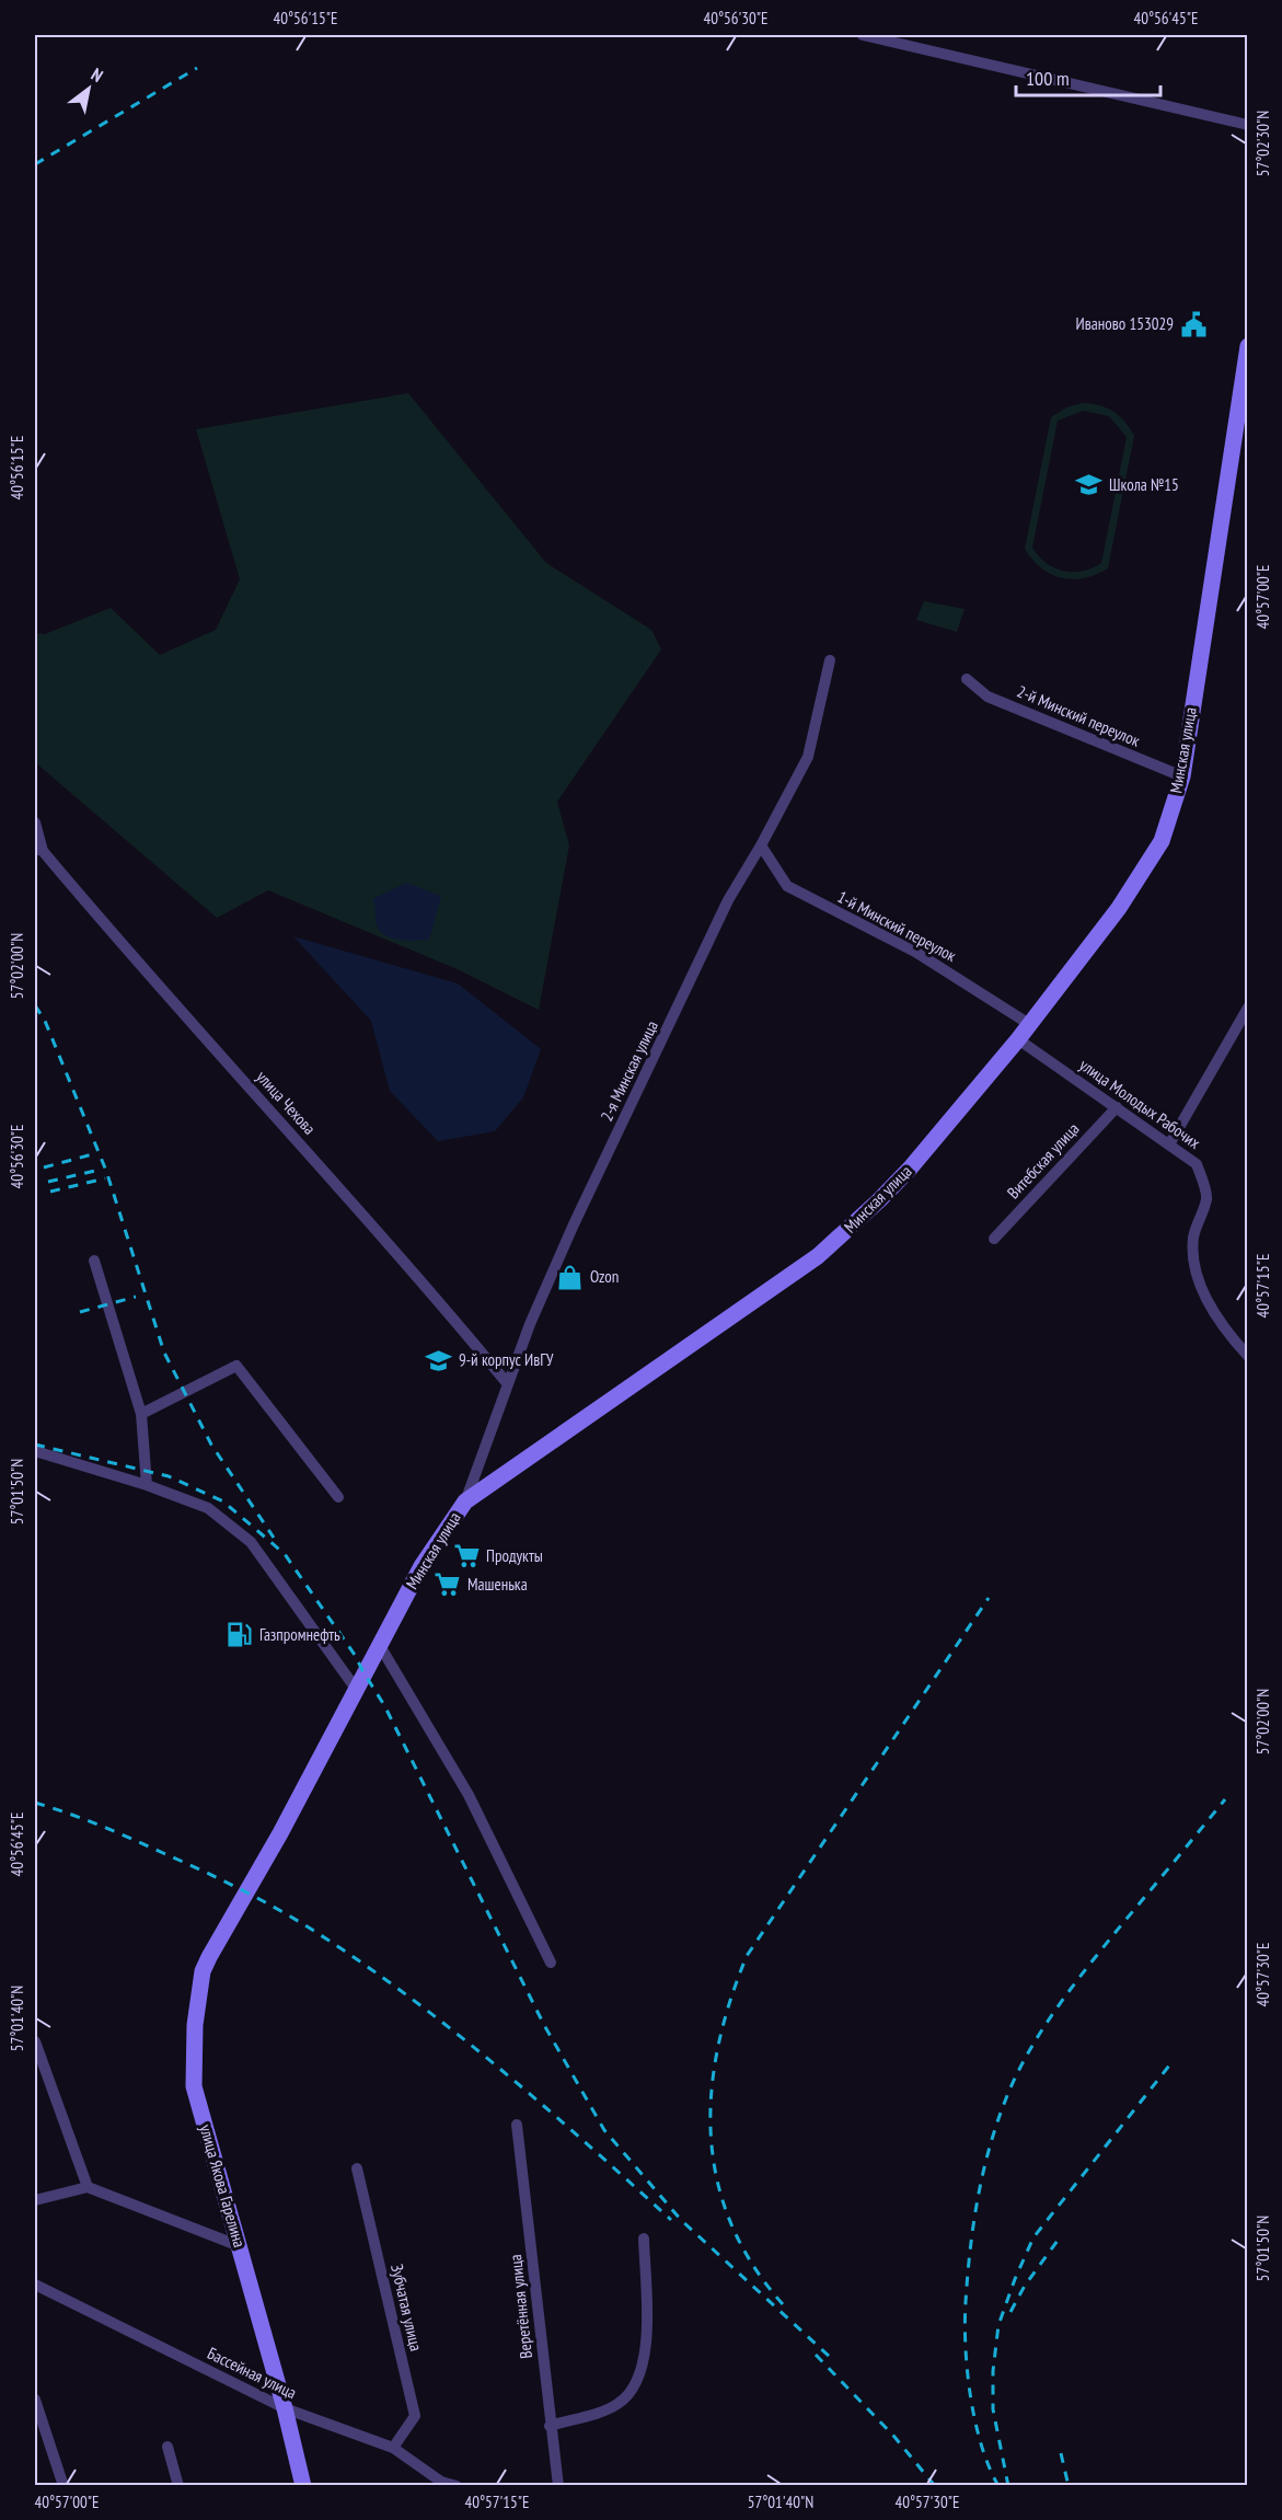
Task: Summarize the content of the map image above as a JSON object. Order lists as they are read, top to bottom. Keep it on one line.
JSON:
{"streets":{"main road":["Минская улица","улица Якова Гарелина"],"street":["2-й Минский переулок","1-й Минский переулок","2-я Минская улица","улица Чехова","улица Молодых Рабочих","Витебская улица","Веретённая улица","Зубчатая улица","Бассейная улица"]},"crossings":[["2-й Минский переулок","Минская улица"],["Минская улица","1-й Минский переулок"],["Минская улица","2-я Минская улица"],["Минская улица","улица Молодых Рабочих"],["Минская улица","улица Якова Гарелина"],["1-й Минский переулок","2-я Минская улица"],["2-я Минская улица","улица Чехова"],["улица Молодых Рабочих","Витебская улица"],["улица Якова Гарелина","Бассейная улица"],["Зубчатая улица","Бассейная улица"]],"places":{"public building":["Иваново 153029"],"school or university":["Школа №15","9-й корпус ИвГУ"],"shop":["Ozon"],"supermarket":["Продукты","Машенька"],"fuel station":["Газпромнефть"]},"scale_bar":"100 m","north":"top right","coordinates":["40°56'15\"E","40°56'30\"E","40°56'45\"E","57°02'30\"N","40°57'00\"E","57°02'00\"N","40°57'15\"E","57°01'50\"N","40°57'30\"E","57°01'40\"N"]}
